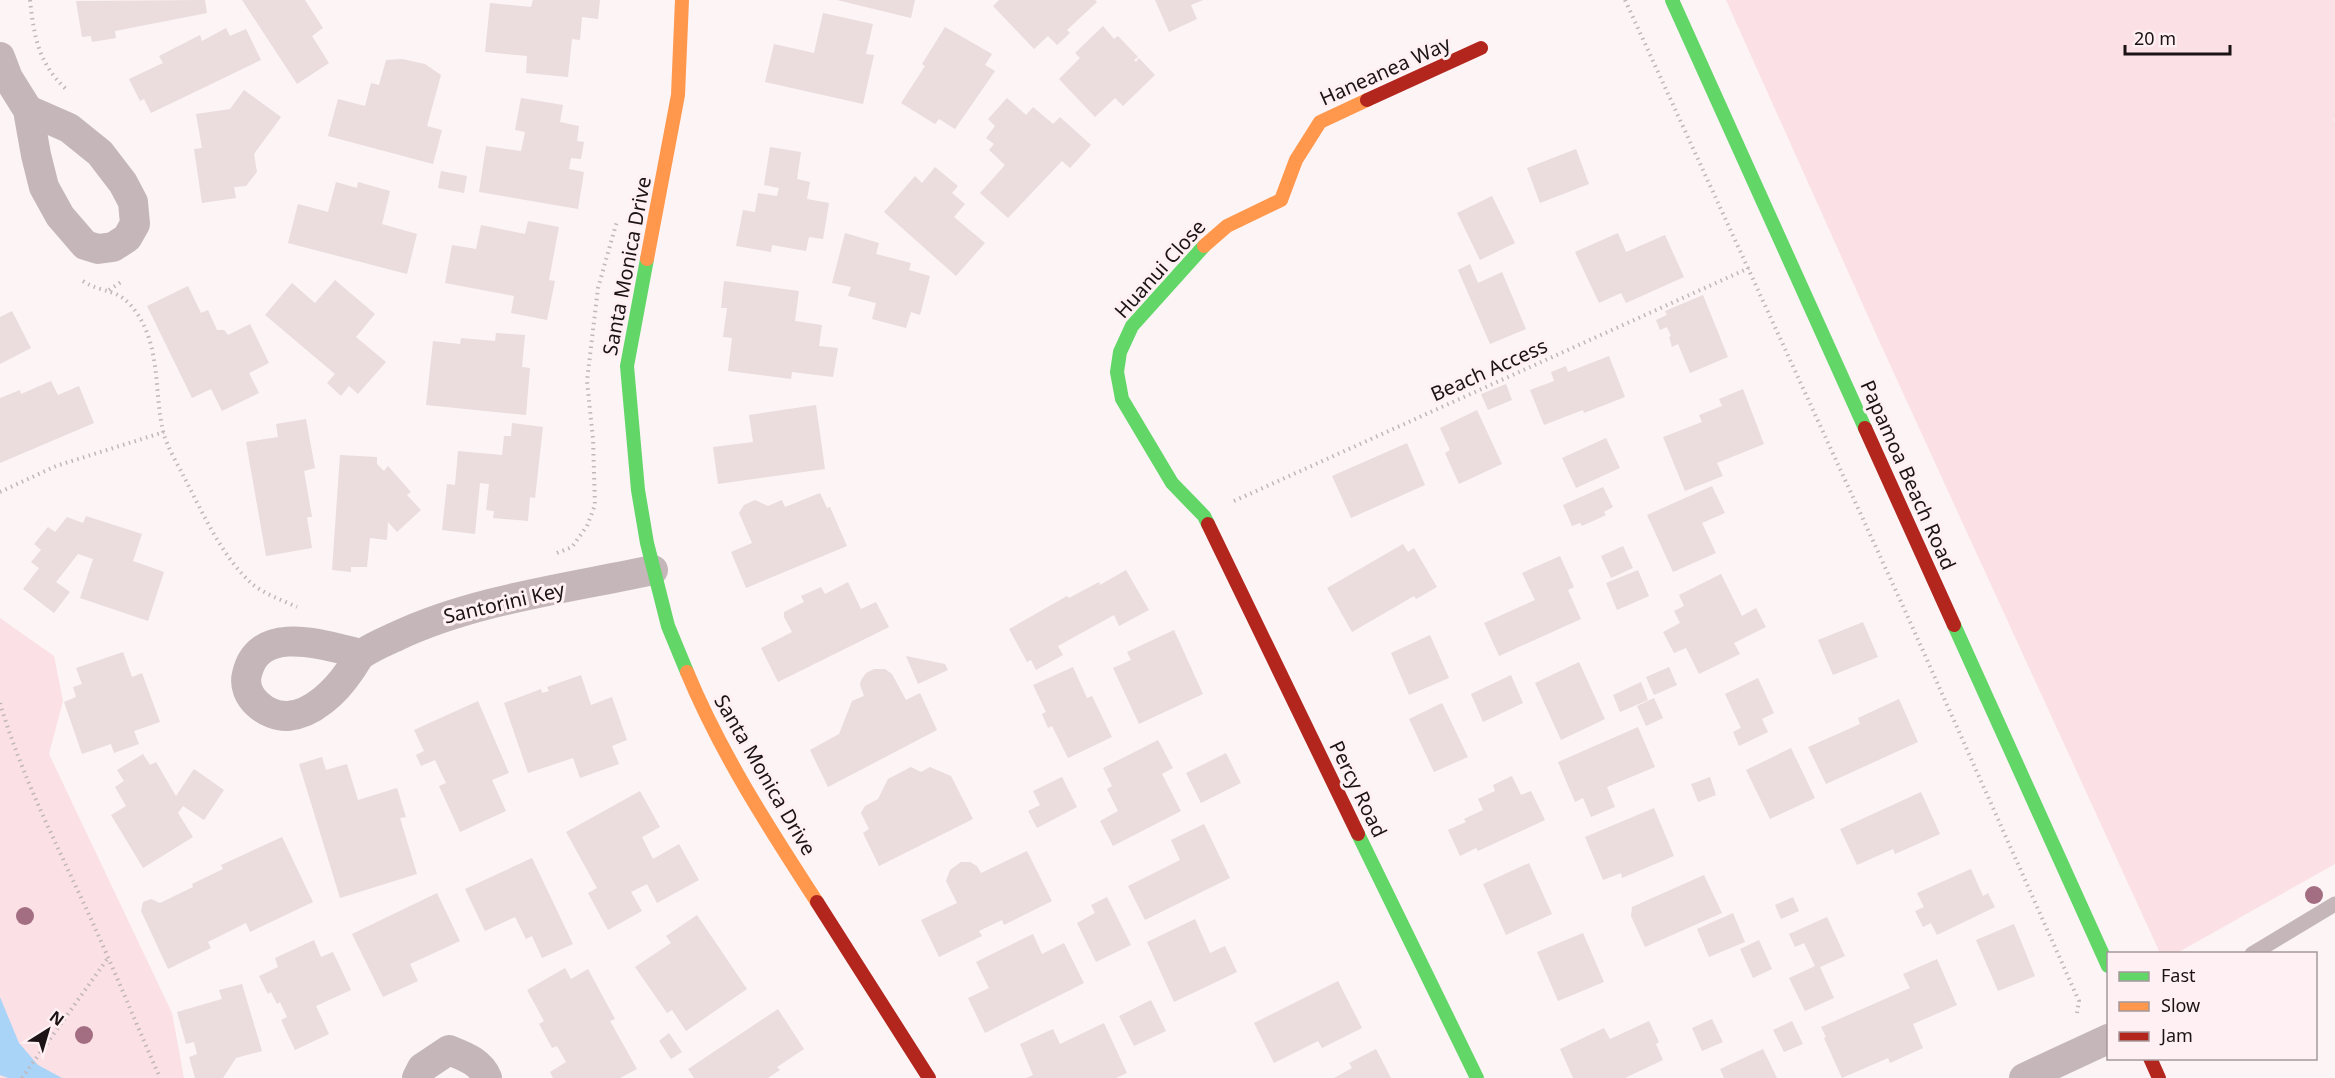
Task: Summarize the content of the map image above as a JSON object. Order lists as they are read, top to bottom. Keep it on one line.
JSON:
{"streets":{"street":["Haneanea Way","Santa Monica Drive","Huanui Close","Papamoa Beach Road","Santorini Key","Percy Road"],"path":["Beach Access"]},"crossings":[["Haneanea Way","Huanui Close"],["Santa Monica Drive","Santorini Key"],["Huanui Close","Beach Access"],["Huanui Close","Percy Road"],["Beach Access","Papamoa Beach Road"],["Beach Access","Percy Road"]],"legend":["Fast","Slow","Jam"],"scale_bar":"20 m","north":"top right"}
